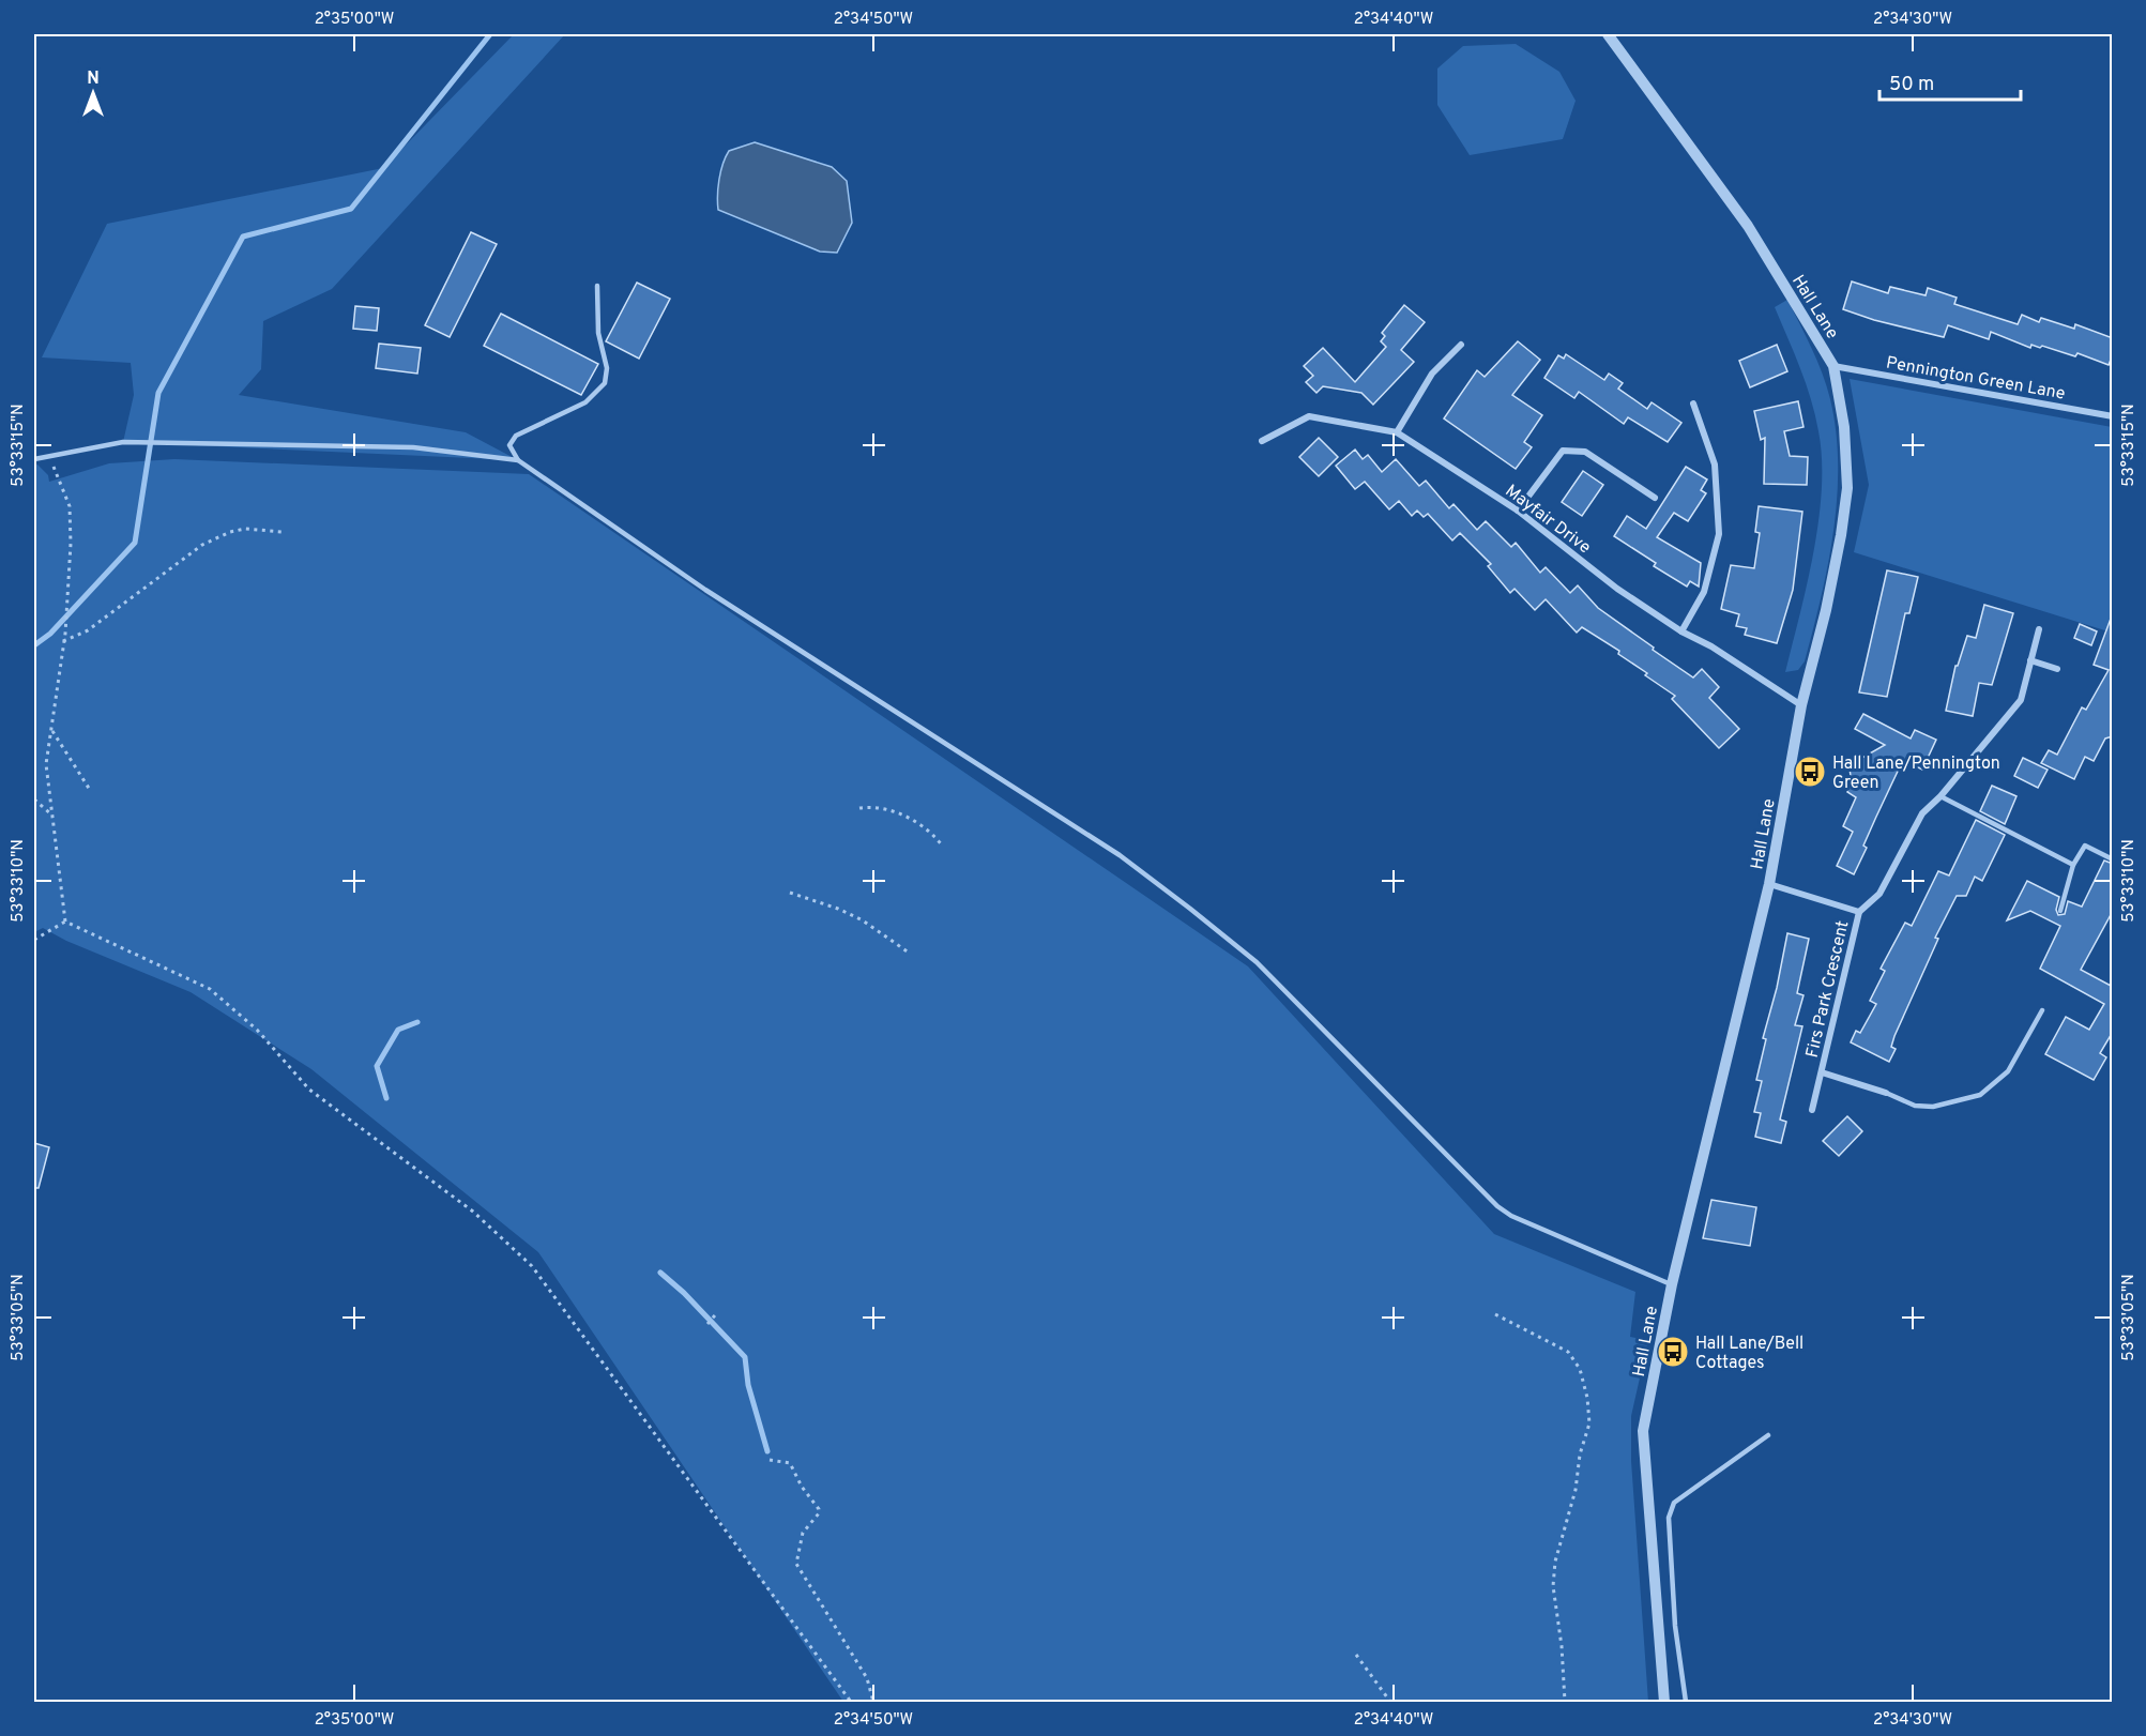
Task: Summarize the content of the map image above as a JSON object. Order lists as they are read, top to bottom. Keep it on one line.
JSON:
{"streets":{"street":["Hall Lane","Pennington Green Lane","Mayfair Drive","Firs Park Crescent"]},"crossings":[["Hall Lane","Pennington Green Lane"],["Hall Lane","Mayfair Drive"],["Hall Lane","Firs Park Crescent"]],"places":{"bus stop":["Hall Lane/Pennington Green","Hall Lane/Bell Cottages"]},"scale_bar":"50 m","north":"top","coordinates":["2°35'00\"W","2°34'50\"W","2°34'40\"W","2°34'30\"W","53°33'15\"N","53°33'10\"N","53°33'05\"N"]}
